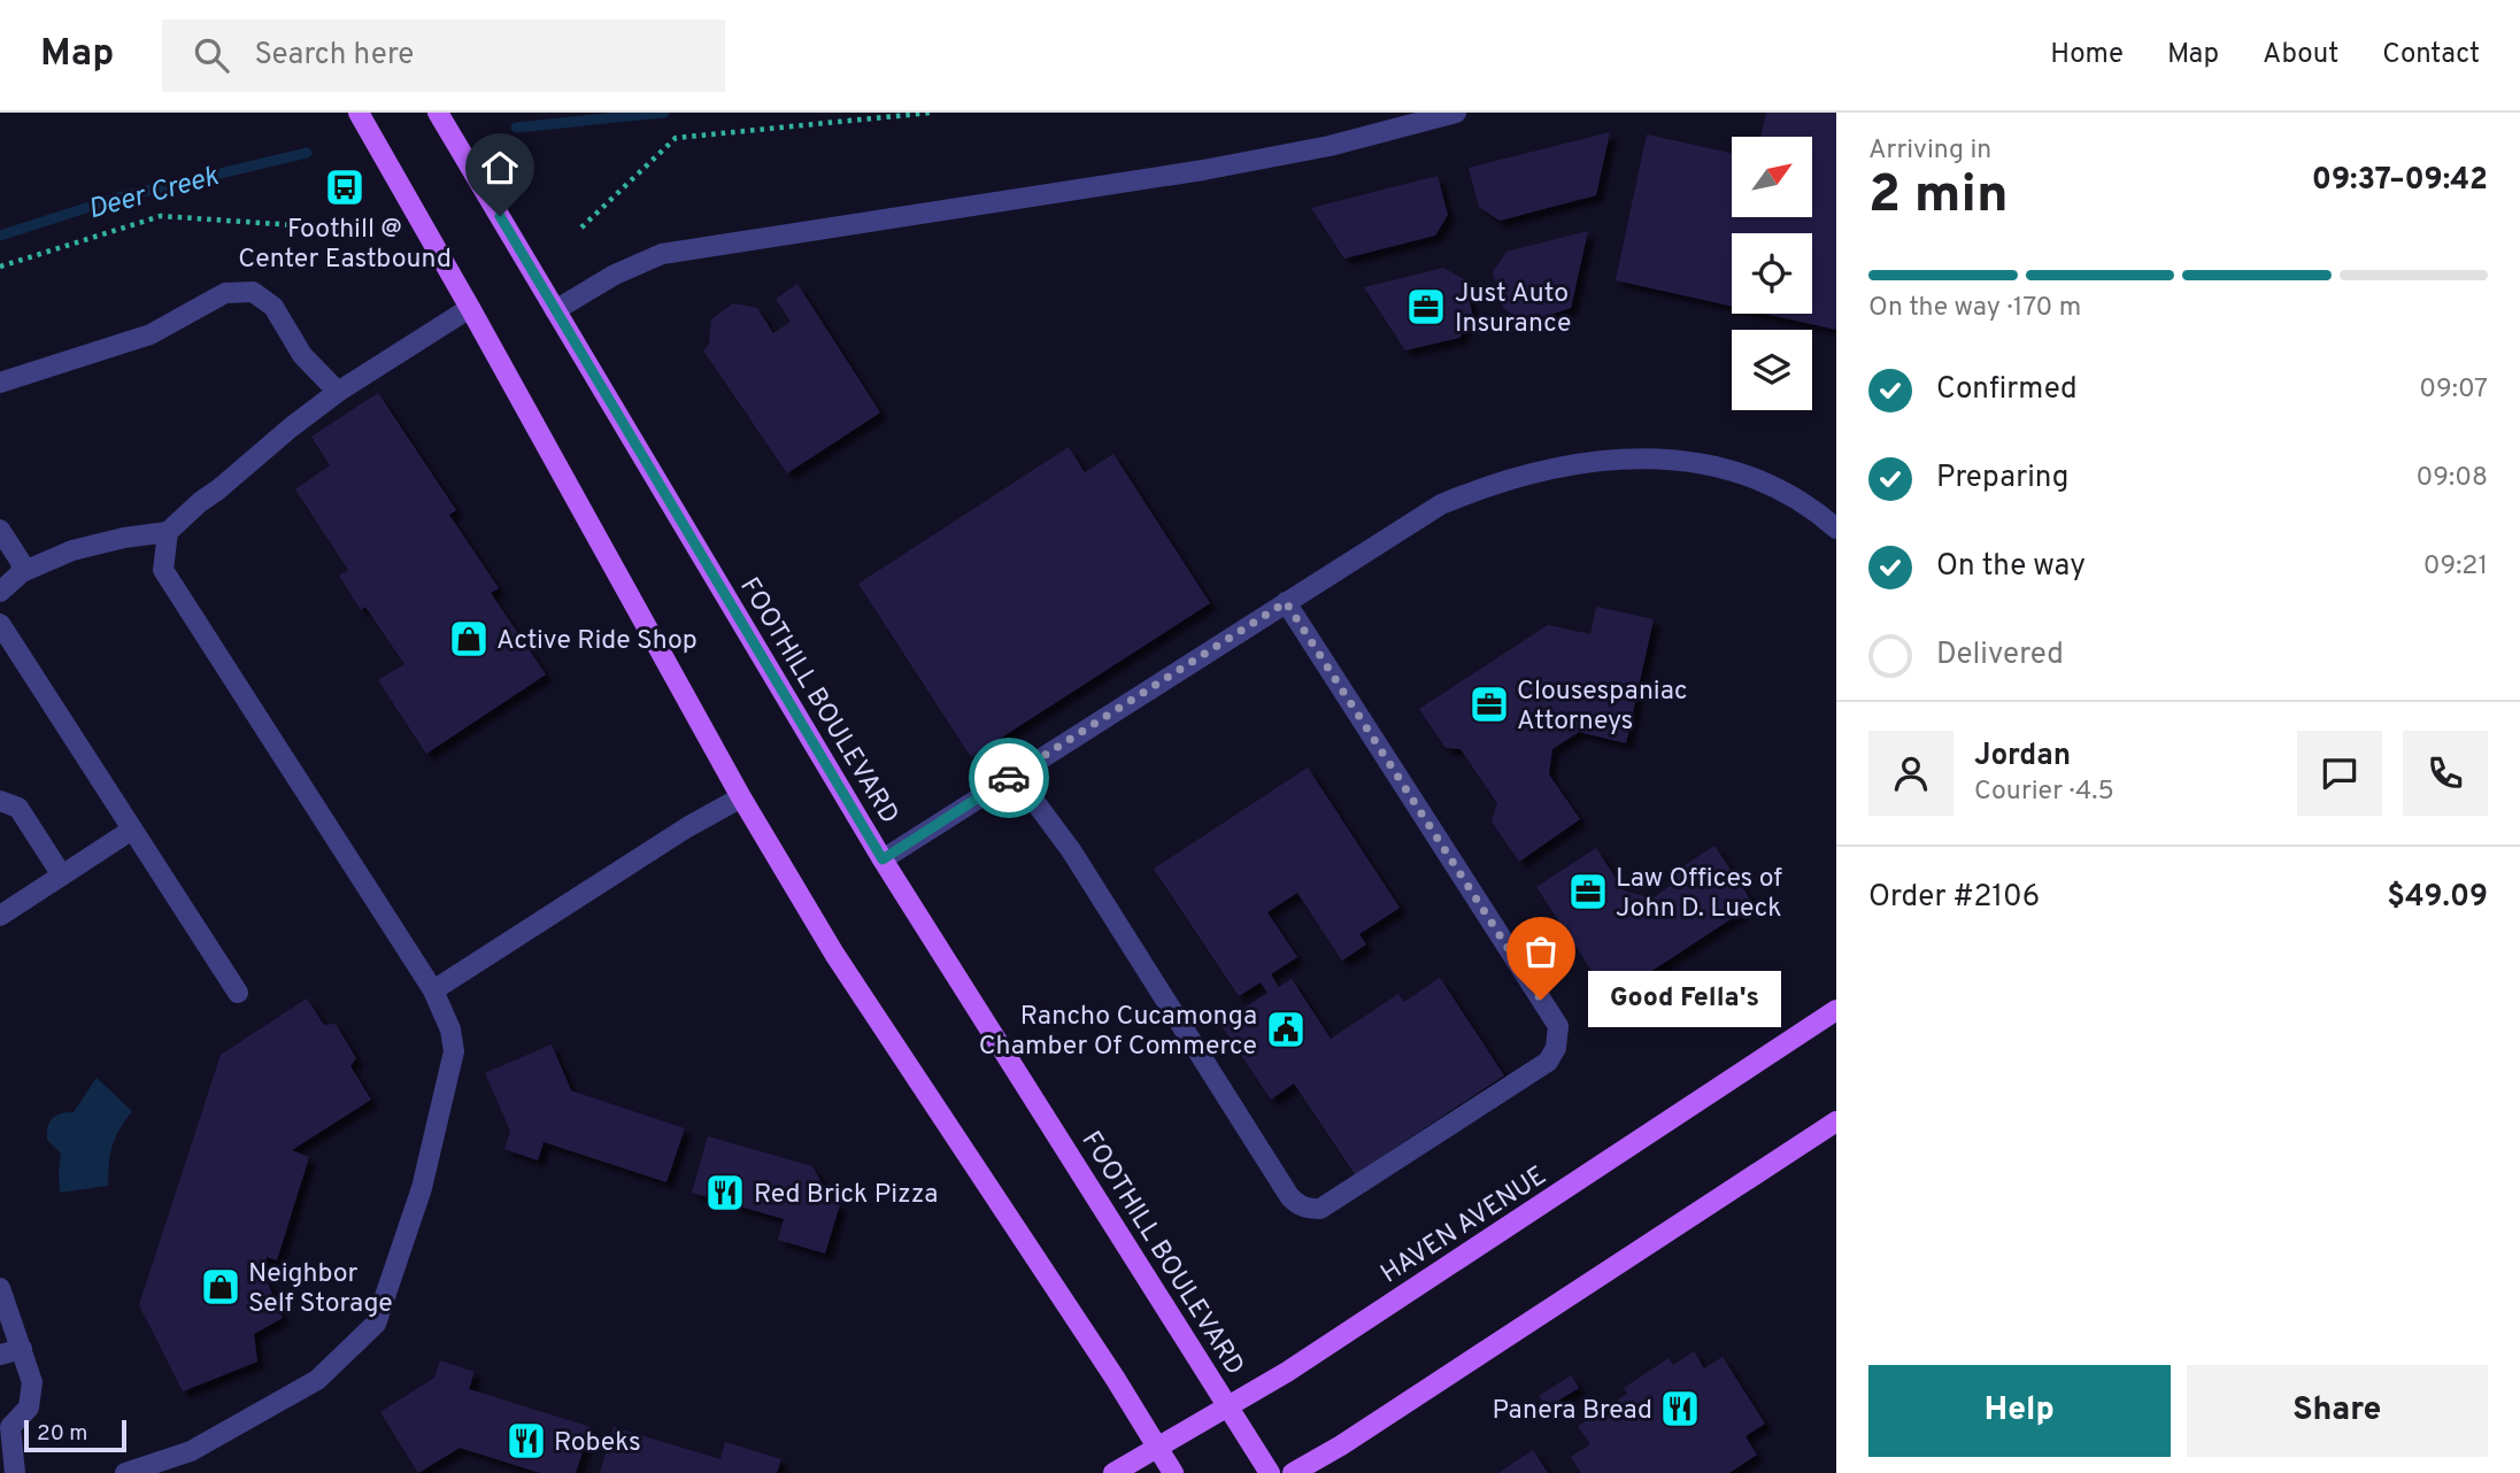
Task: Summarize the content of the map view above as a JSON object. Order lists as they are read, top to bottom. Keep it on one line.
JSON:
{"streets":{"main road":["FOOTHILL BOULEVARD","HAVEN AVENUE"]},"crossings":[["FOOTHILL BOULEVARD","HAVEN AVENUE"]],"water":["Deer Creek"],"places":{"bus stop":["Foothill @ Center Eastbound"],"office":["Just Auto Insurance","Clousespaniac Attorneys","Law Offices of John D. Lueck"],"shop":["Active Ride Shop","Neighbor Self Storage"],"other":["Good Fella's"],"public building":["Rancho Cucamonga Chamber Of Commerce"],"restaurant":["Red Brick Pizza","Panera Bread","Robeks"]},"scale_bar":"20 m","north":"top right","page":{"header":"Map","search":"Search here","nav":["Home","Map","About","Contact"],"heading":["2 min","Arriving in","09:37–09:42"],"panel":["Jordan","Courier · 4.5","Order #2106","$49.09"],"bar":"On the way · 170 m","list":[["Confirmed","09:07"],["Preparing","09:08"],["On the way","09:21"],"Delivered"],"bubble":"Good Fella's","buttons":["Help","Share"],"scale":"20 m"}}
